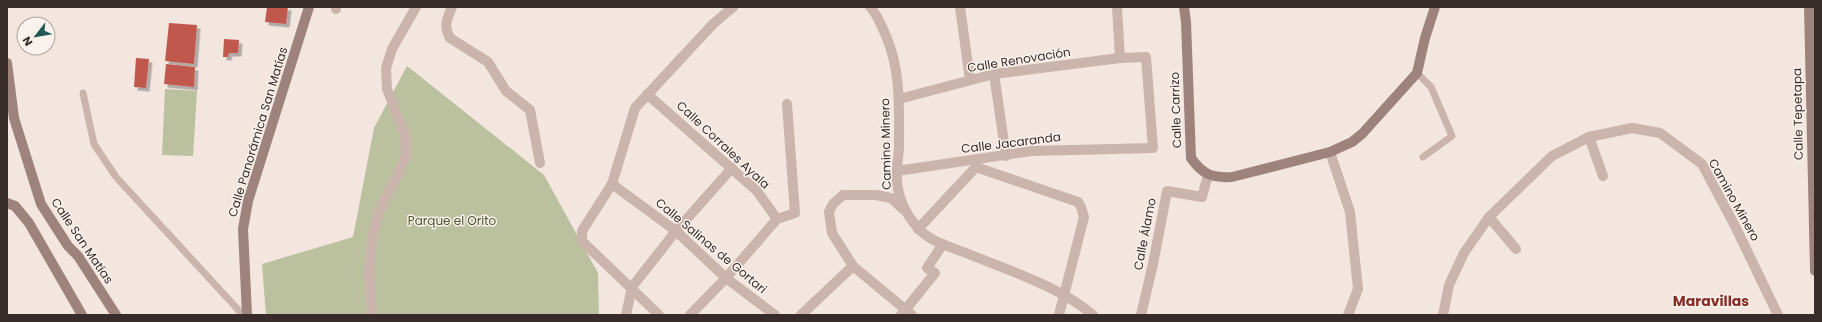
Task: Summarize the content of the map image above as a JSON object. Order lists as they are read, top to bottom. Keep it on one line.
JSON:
{"streets":{"street":["Calle Renovación","Calle Carrizo","Calle Tepetapa","Calle Panorámica San Matías","Calle Jacaranda","Camino Minero","Calle Corrales Ayala","Calle Álamo","Calle San Matías","Calle Salinas de Gortari"]},"crossings":[["Calle Renovación","Calle Jacaranda"],["Calle Renovación","Camino Minero"],["Calle Carrizo","Calle Álamo"],["Calle Jacaranda","Camino Minero"]],"districts":["Maravillas"],"parks":["Parque el Orito"],"north":"bottom left"}
